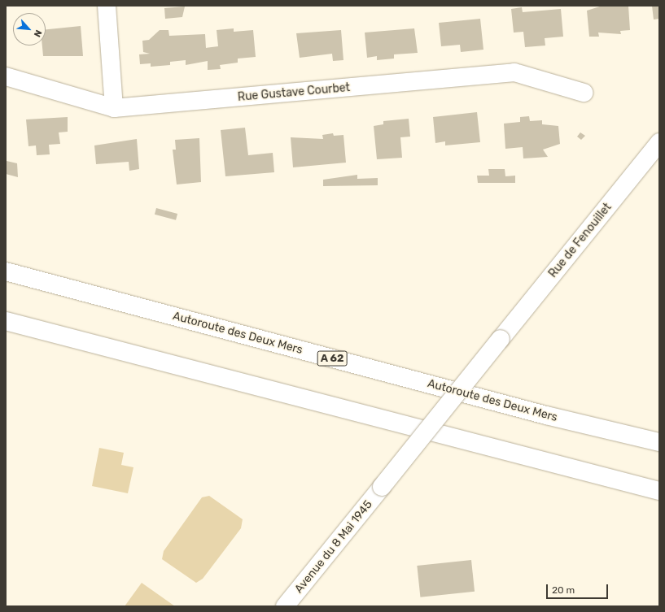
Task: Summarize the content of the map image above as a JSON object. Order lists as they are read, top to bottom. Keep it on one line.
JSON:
{"streets":{"main road":["Rue Gustave Courbet","Rue de Fenouillet","Autoroute des Deux Mers","A 62","Avenue du 8 Mai 1945"]},"crossings":[["Rue de Fenouillet","Avenue du 8 Mai 1945"]],"scale_bar":"20 m","north":"bottom right"}
